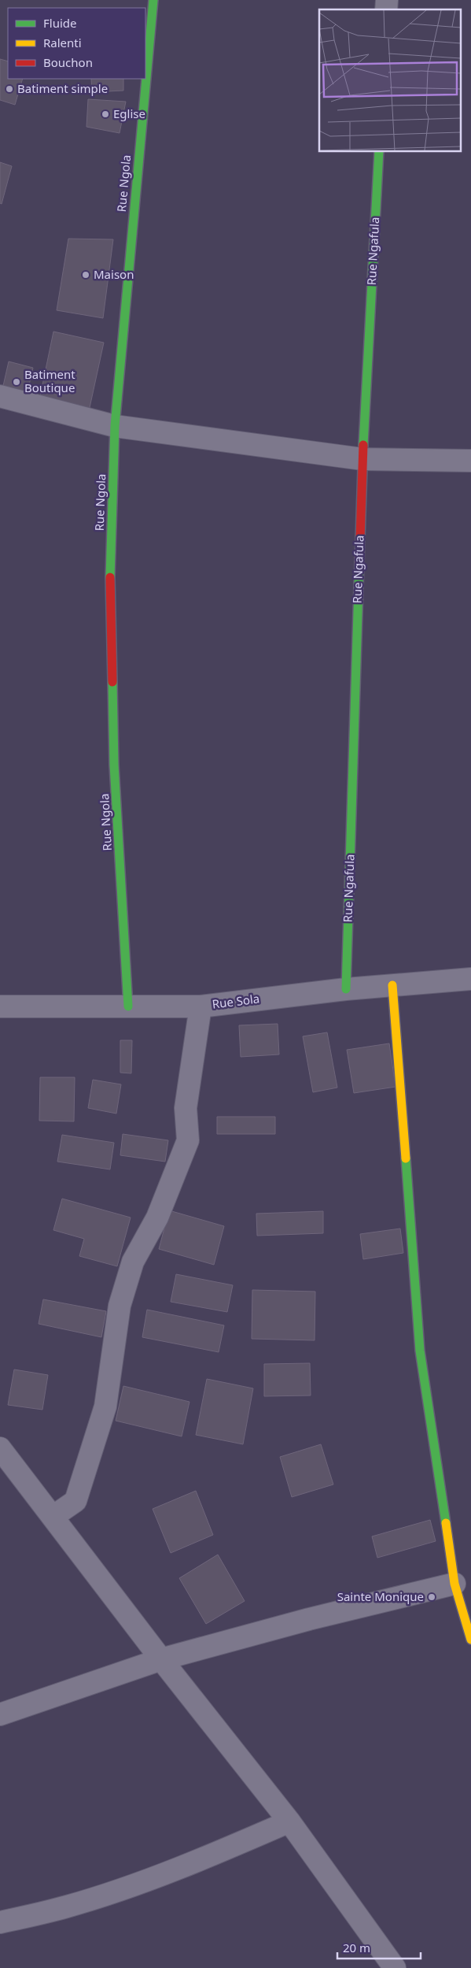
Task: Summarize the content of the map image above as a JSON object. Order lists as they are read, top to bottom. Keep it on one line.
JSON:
{"streets":{"street":["Rue Ngola","Rue Ngafula","Rue Sola"]},"crossings":[["Rue Ngola","Rue Sola"],["Rue Ngafula","Rue Sola"]],"places":["Batiment simple","Eglise","Maison","Batiment Boutique","Sainte Monique"],"legend":["Fluide","Ralenti","Bouchon"],"scale_bar":"20 m"}
